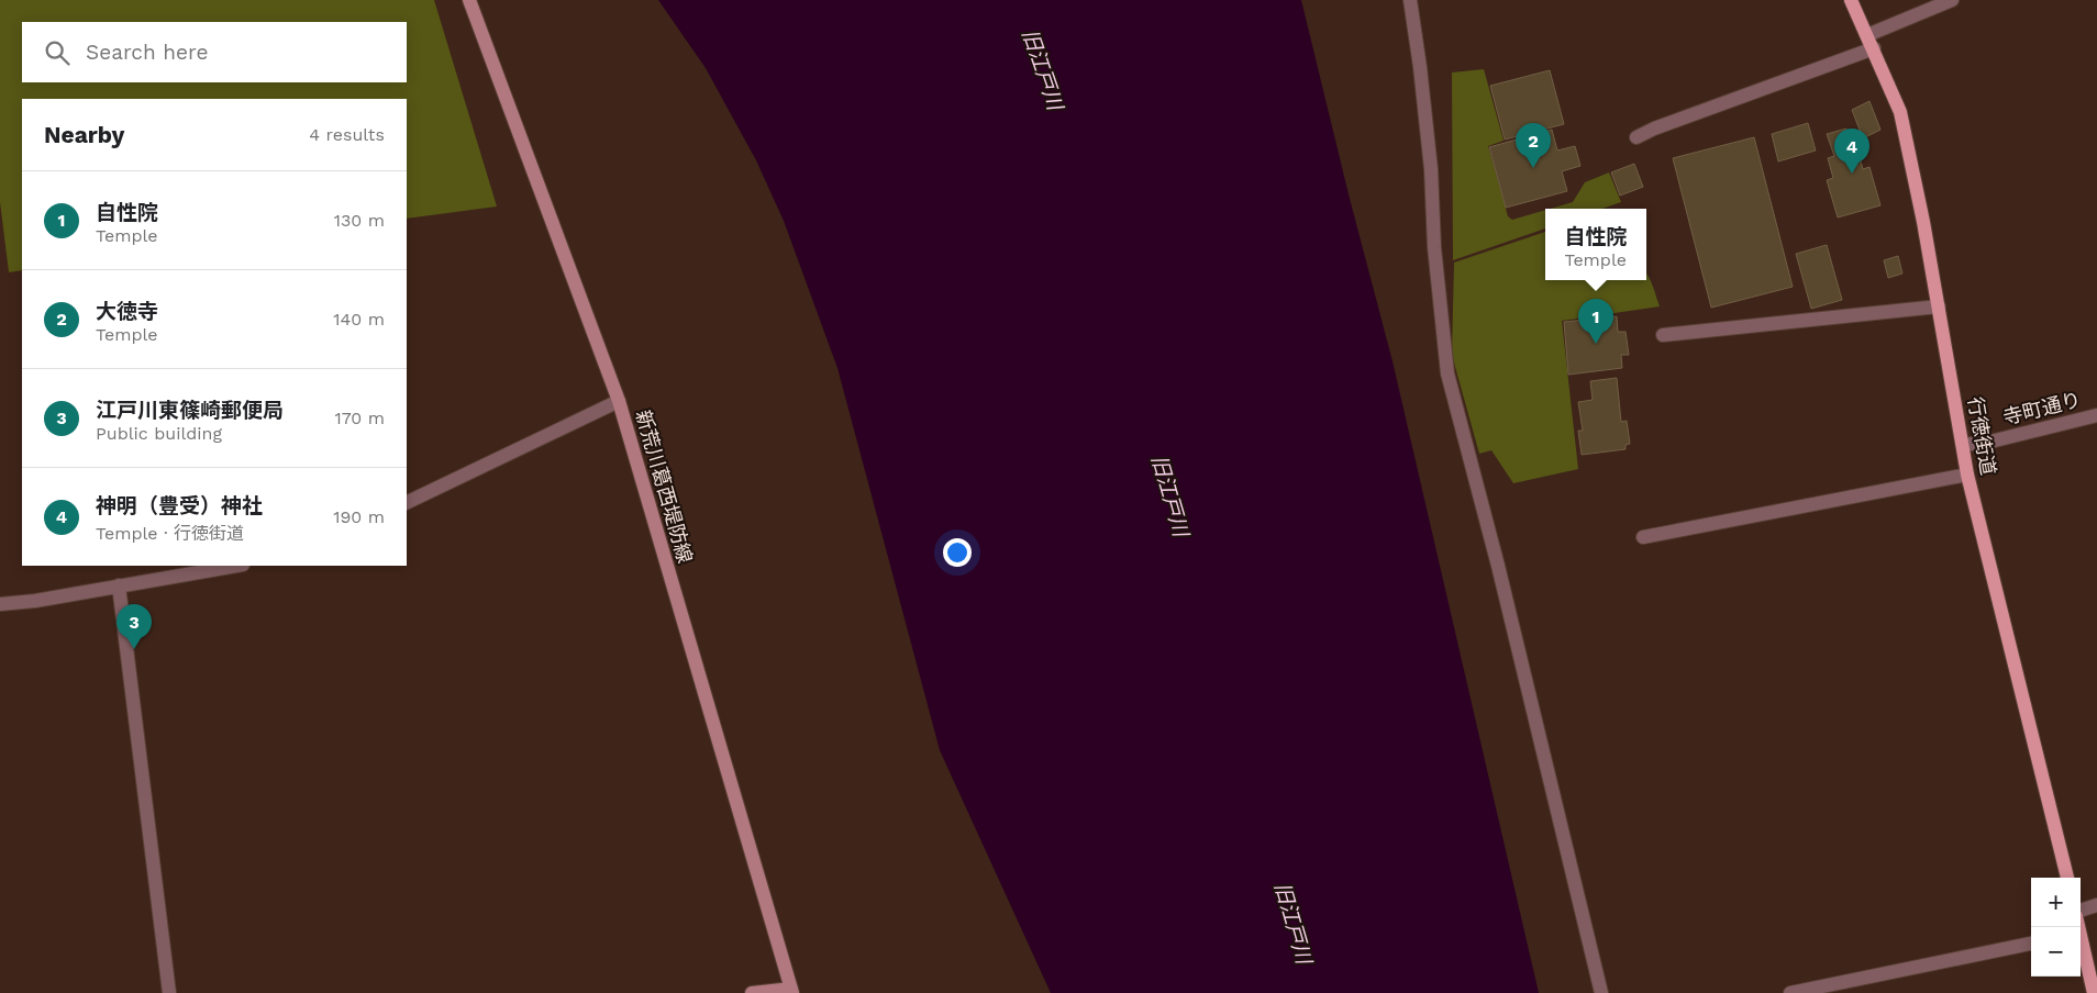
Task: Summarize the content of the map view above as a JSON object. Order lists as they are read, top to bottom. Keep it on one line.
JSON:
{"streets":{"main road":["行徳街道","新荒川葛西堤防線"],"street":["寺町通り"]},"crossings":[["寺町通り","行徳街道"]],"water":["旧江戸川"],"page":{"search":"Search here","heading":["Nearby","4 results"],"pins":["2","4","1","3"],"list":[{"mark":"1","name":"自性院","note":"Temple","value":"130 m"},{"mark":"2","name":"大徳寺","note":"Temple","value":"140 m"},{"mark":"3","name":"江戸川東篠崎郵便局","note":"Public building","value":"170 m"},{"mark":"4","name":"神明（豊受）神社","note":"Temple · 行徳街道","value":"190 m"}],"popup":["自性院","Temple"],"map_buttons":["+","−"]}}
